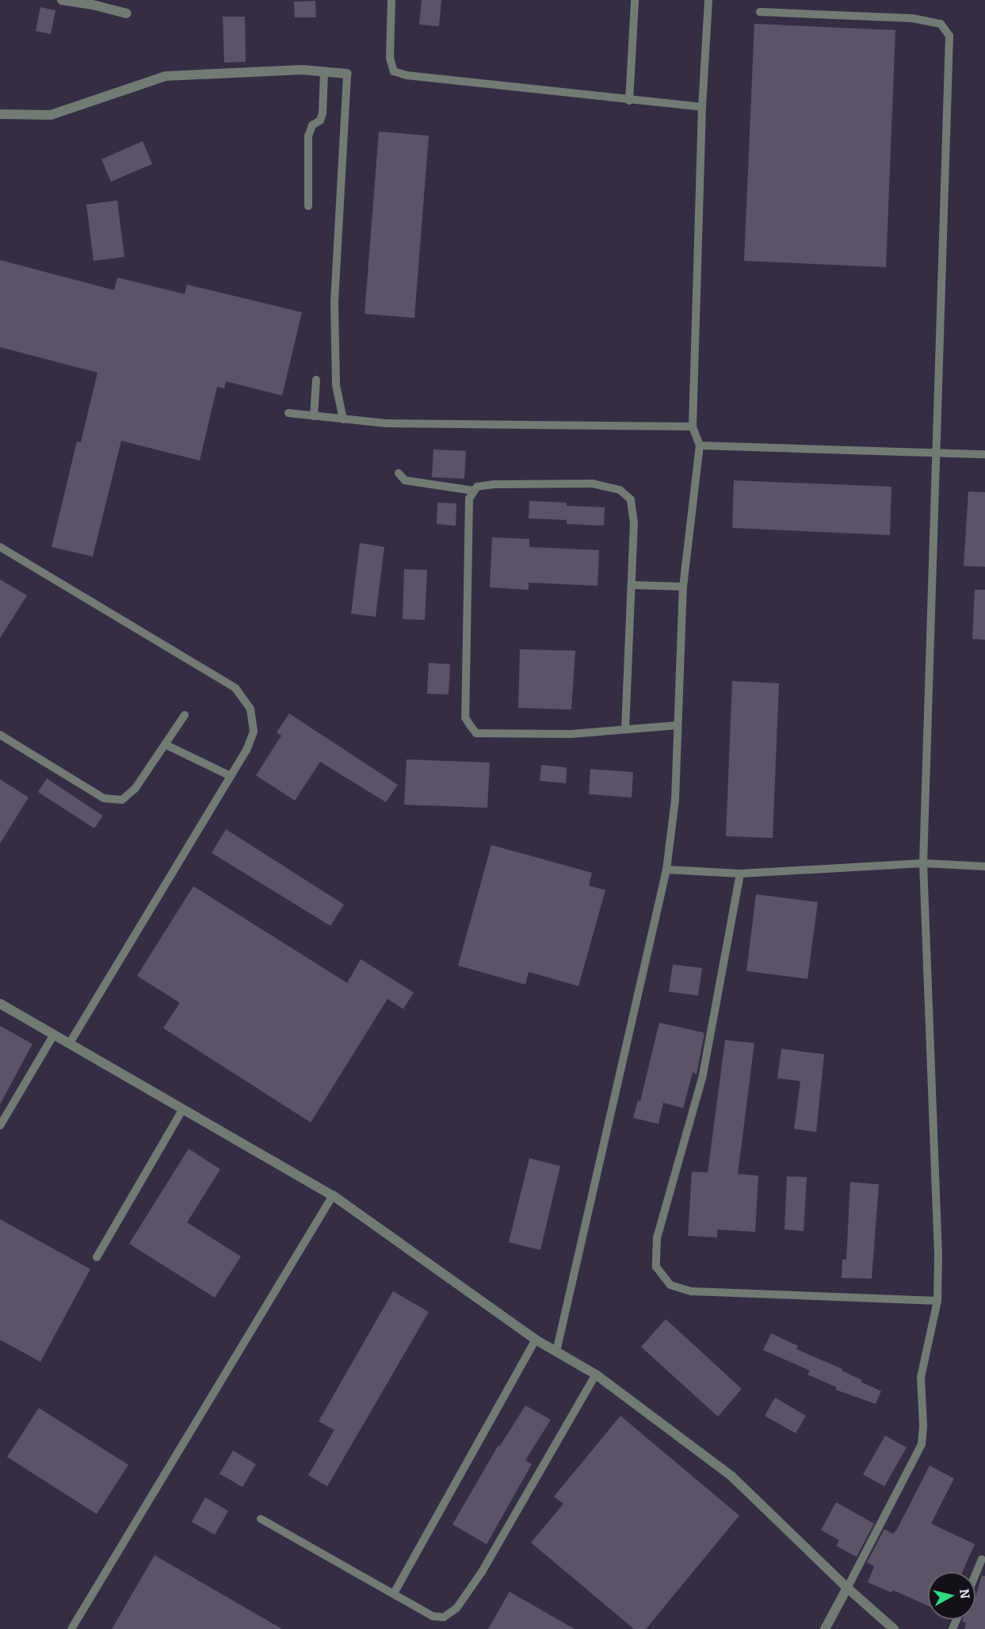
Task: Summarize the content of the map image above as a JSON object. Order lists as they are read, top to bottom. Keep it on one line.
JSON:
{"north":"right"}
